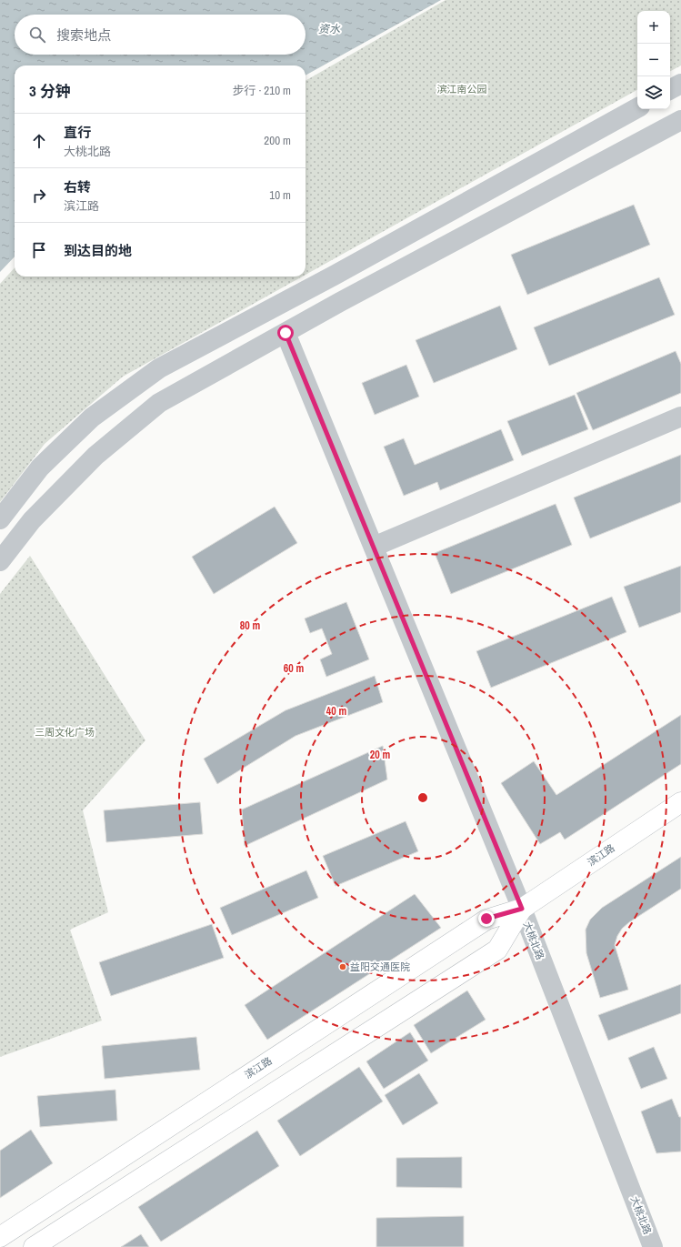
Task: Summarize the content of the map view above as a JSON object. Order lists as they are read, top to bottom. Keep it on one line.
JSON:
{"streets":{"main road":["滨江路"],"street":["大桃北路"]},"crossings":[["滨江路","大桃北路"]],"water":["资水"],"parks":["滨江南公园","三周文化广场"],"places":["益阳交通医院"],"page":{"map_buttons":["+","−"],"search":"搜索地点","heading":["3 分钟","步行 · 210 m"],"list":[["直行","大桃北路","200 m"],["右转","滨江路","10 m"],"到达目的地"]},"rings":["80 m","60 m","40 m","20 m"]}
